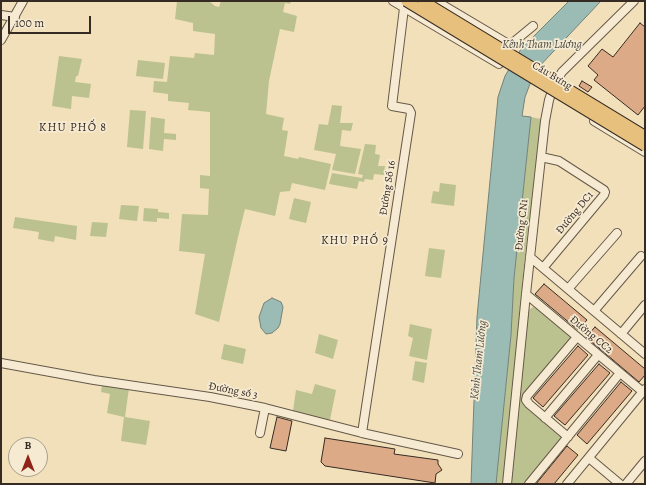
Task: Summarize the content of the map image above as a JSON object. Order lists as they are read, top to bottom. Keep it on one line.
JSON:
{"streets":{"main road":["Cầu Bưng"],"street":["Đường Số 16","Đường DC1","Đường CN1","Đường CC2","Đường số 3"]},"crossings":[["Cầu Bưng","Đường Số 16"],["Đường Số 16","Đường số 3"],["Đường DC1","Đường CN1"],["Đường CN1","Đường CC2"]],"districts":["KHU PHỐ 8","KHU PHỐ 9"],"water":["Kênh Tham Lương"],"scale_bar":"100 m","north":"top"}
